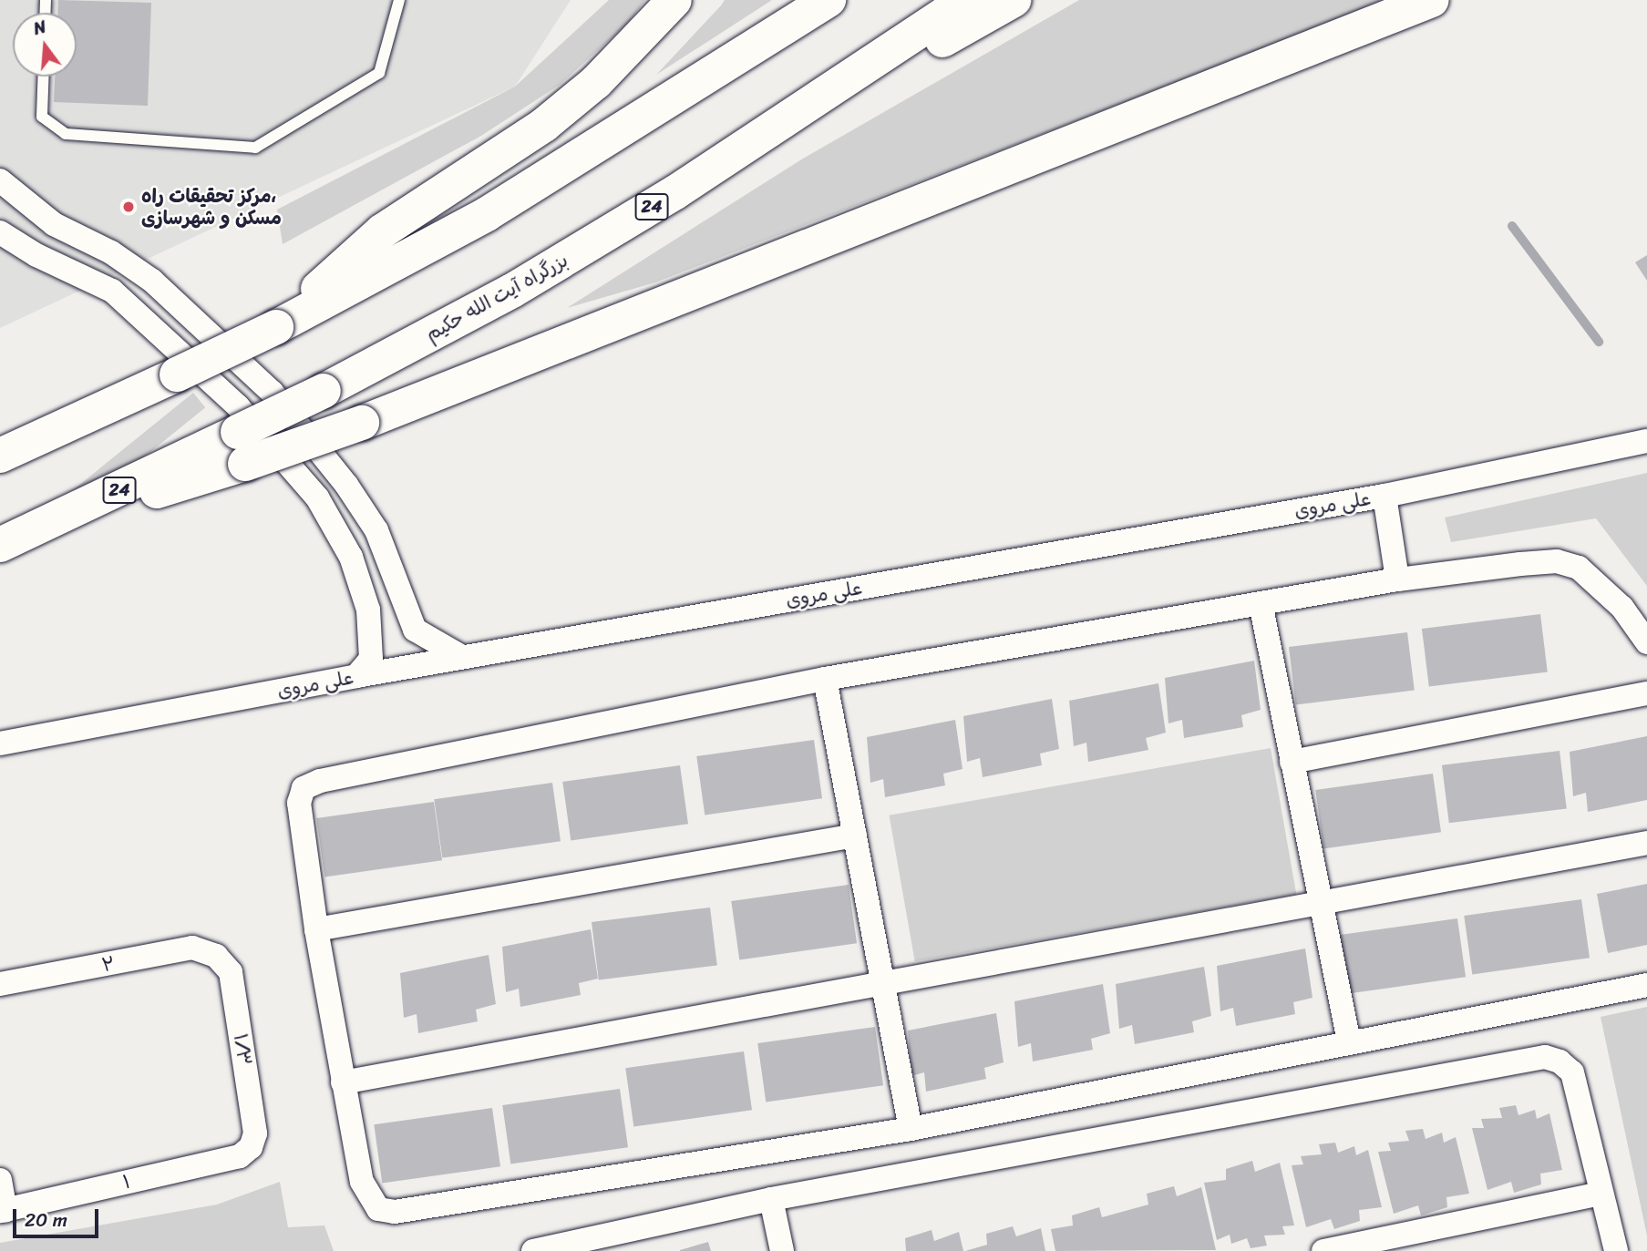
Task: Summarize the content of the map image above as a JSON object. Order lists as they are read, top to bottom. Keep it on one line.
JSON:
{"streets":{"highway":["24","بزرگراه آیت الله حکیم"],"street":["علی مروی","۲","۱/۳","۱"]},"crossings":[["۲","۱/۳"],["۱/۳","۱"]],"places":["مرکز تحقیقات راه، مسکن و شهرسازی"],"scale_bar":"20 m","north":"top"}
